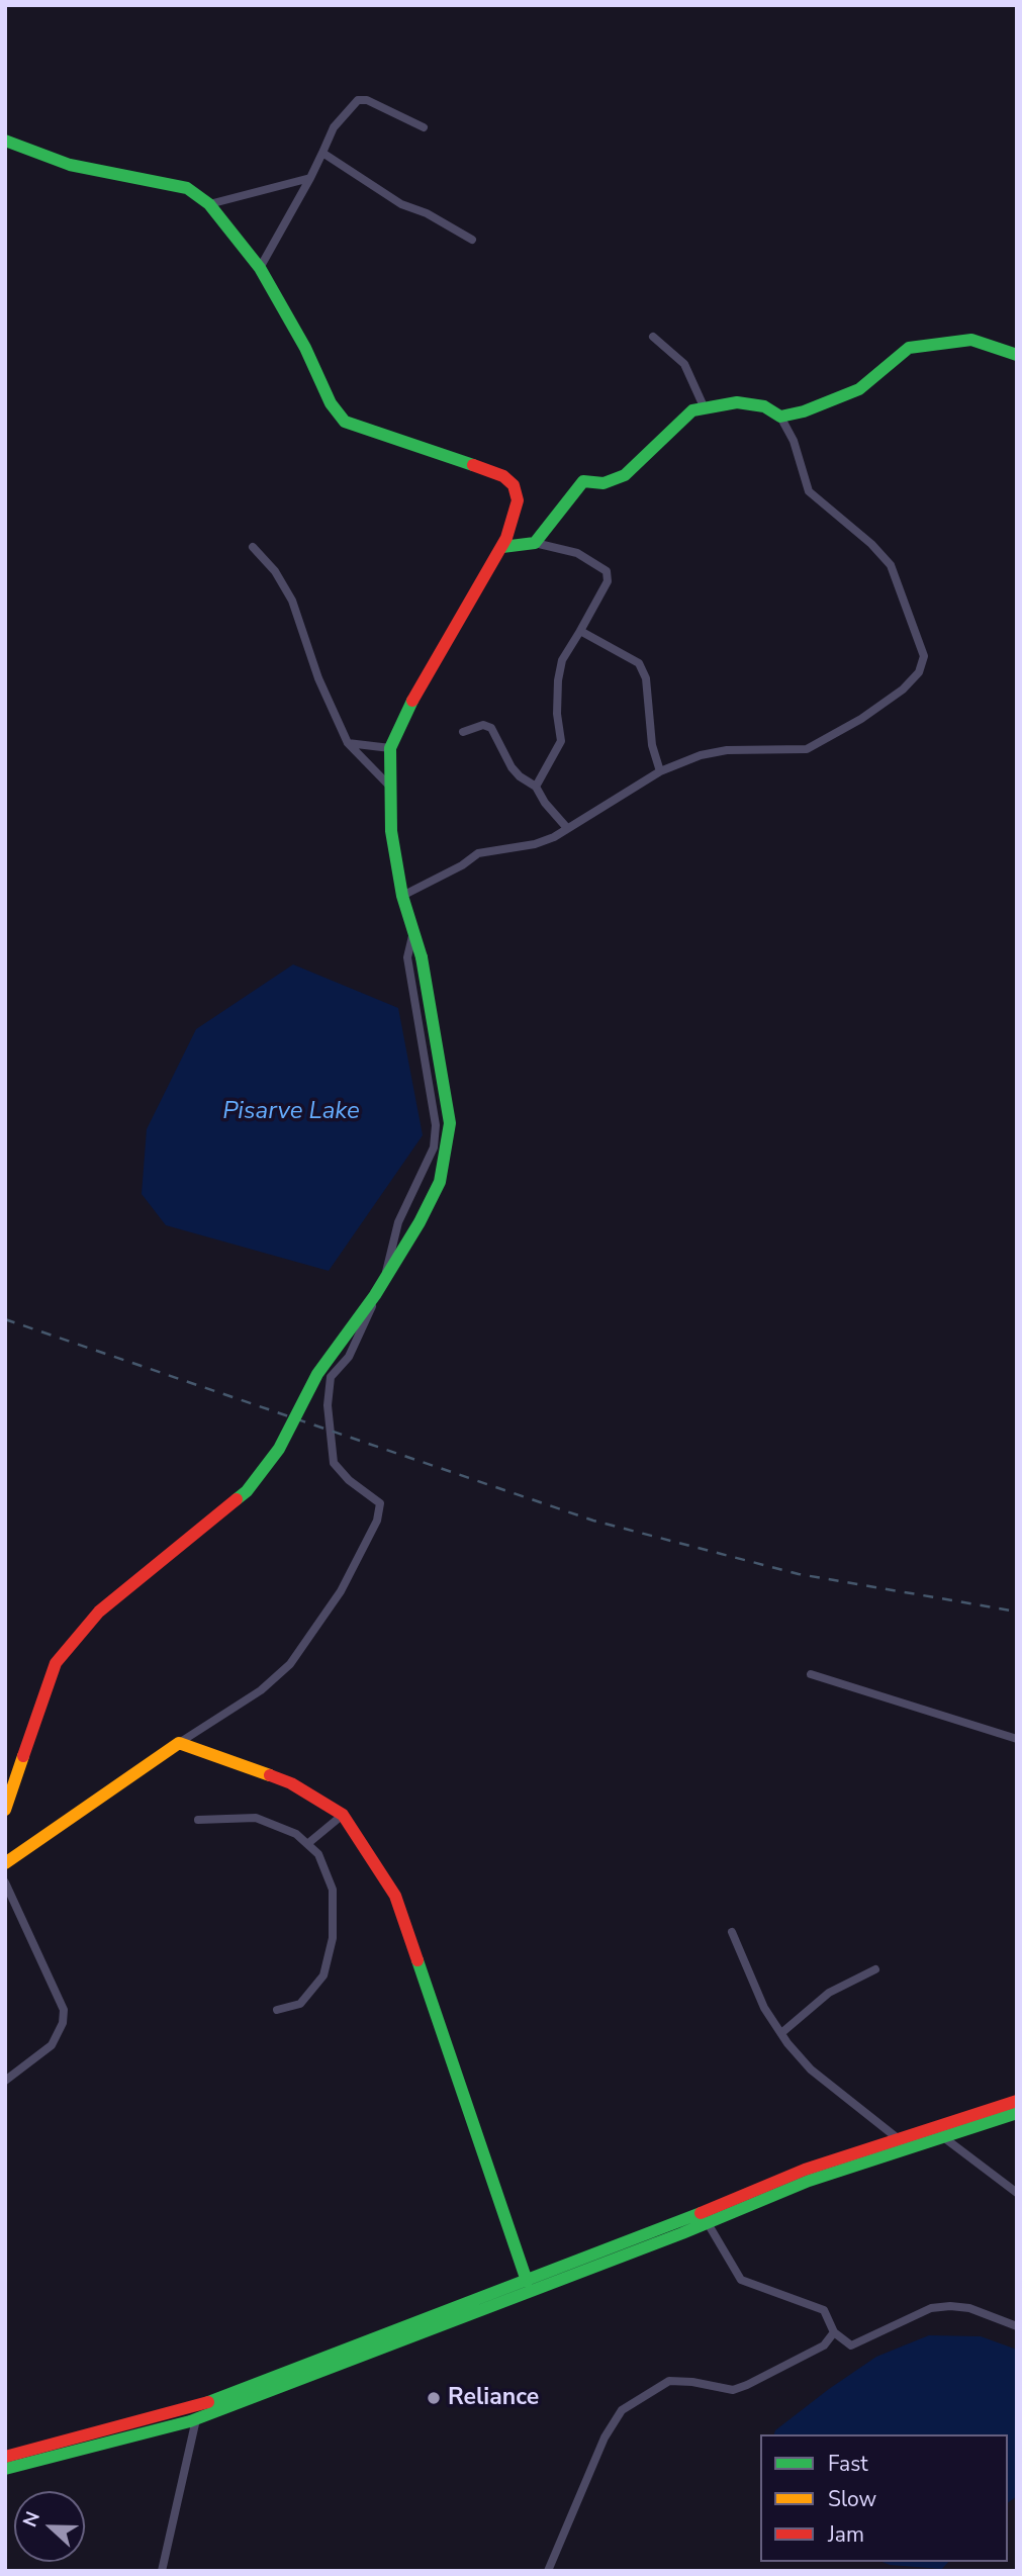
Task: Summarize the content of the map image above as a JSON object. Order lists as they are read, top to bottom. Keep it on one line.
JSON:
{"water":["Pisarve Lake"],"places":["Reliance"],"legend":["Fast","Slow","Jam"],"north":"left"}
